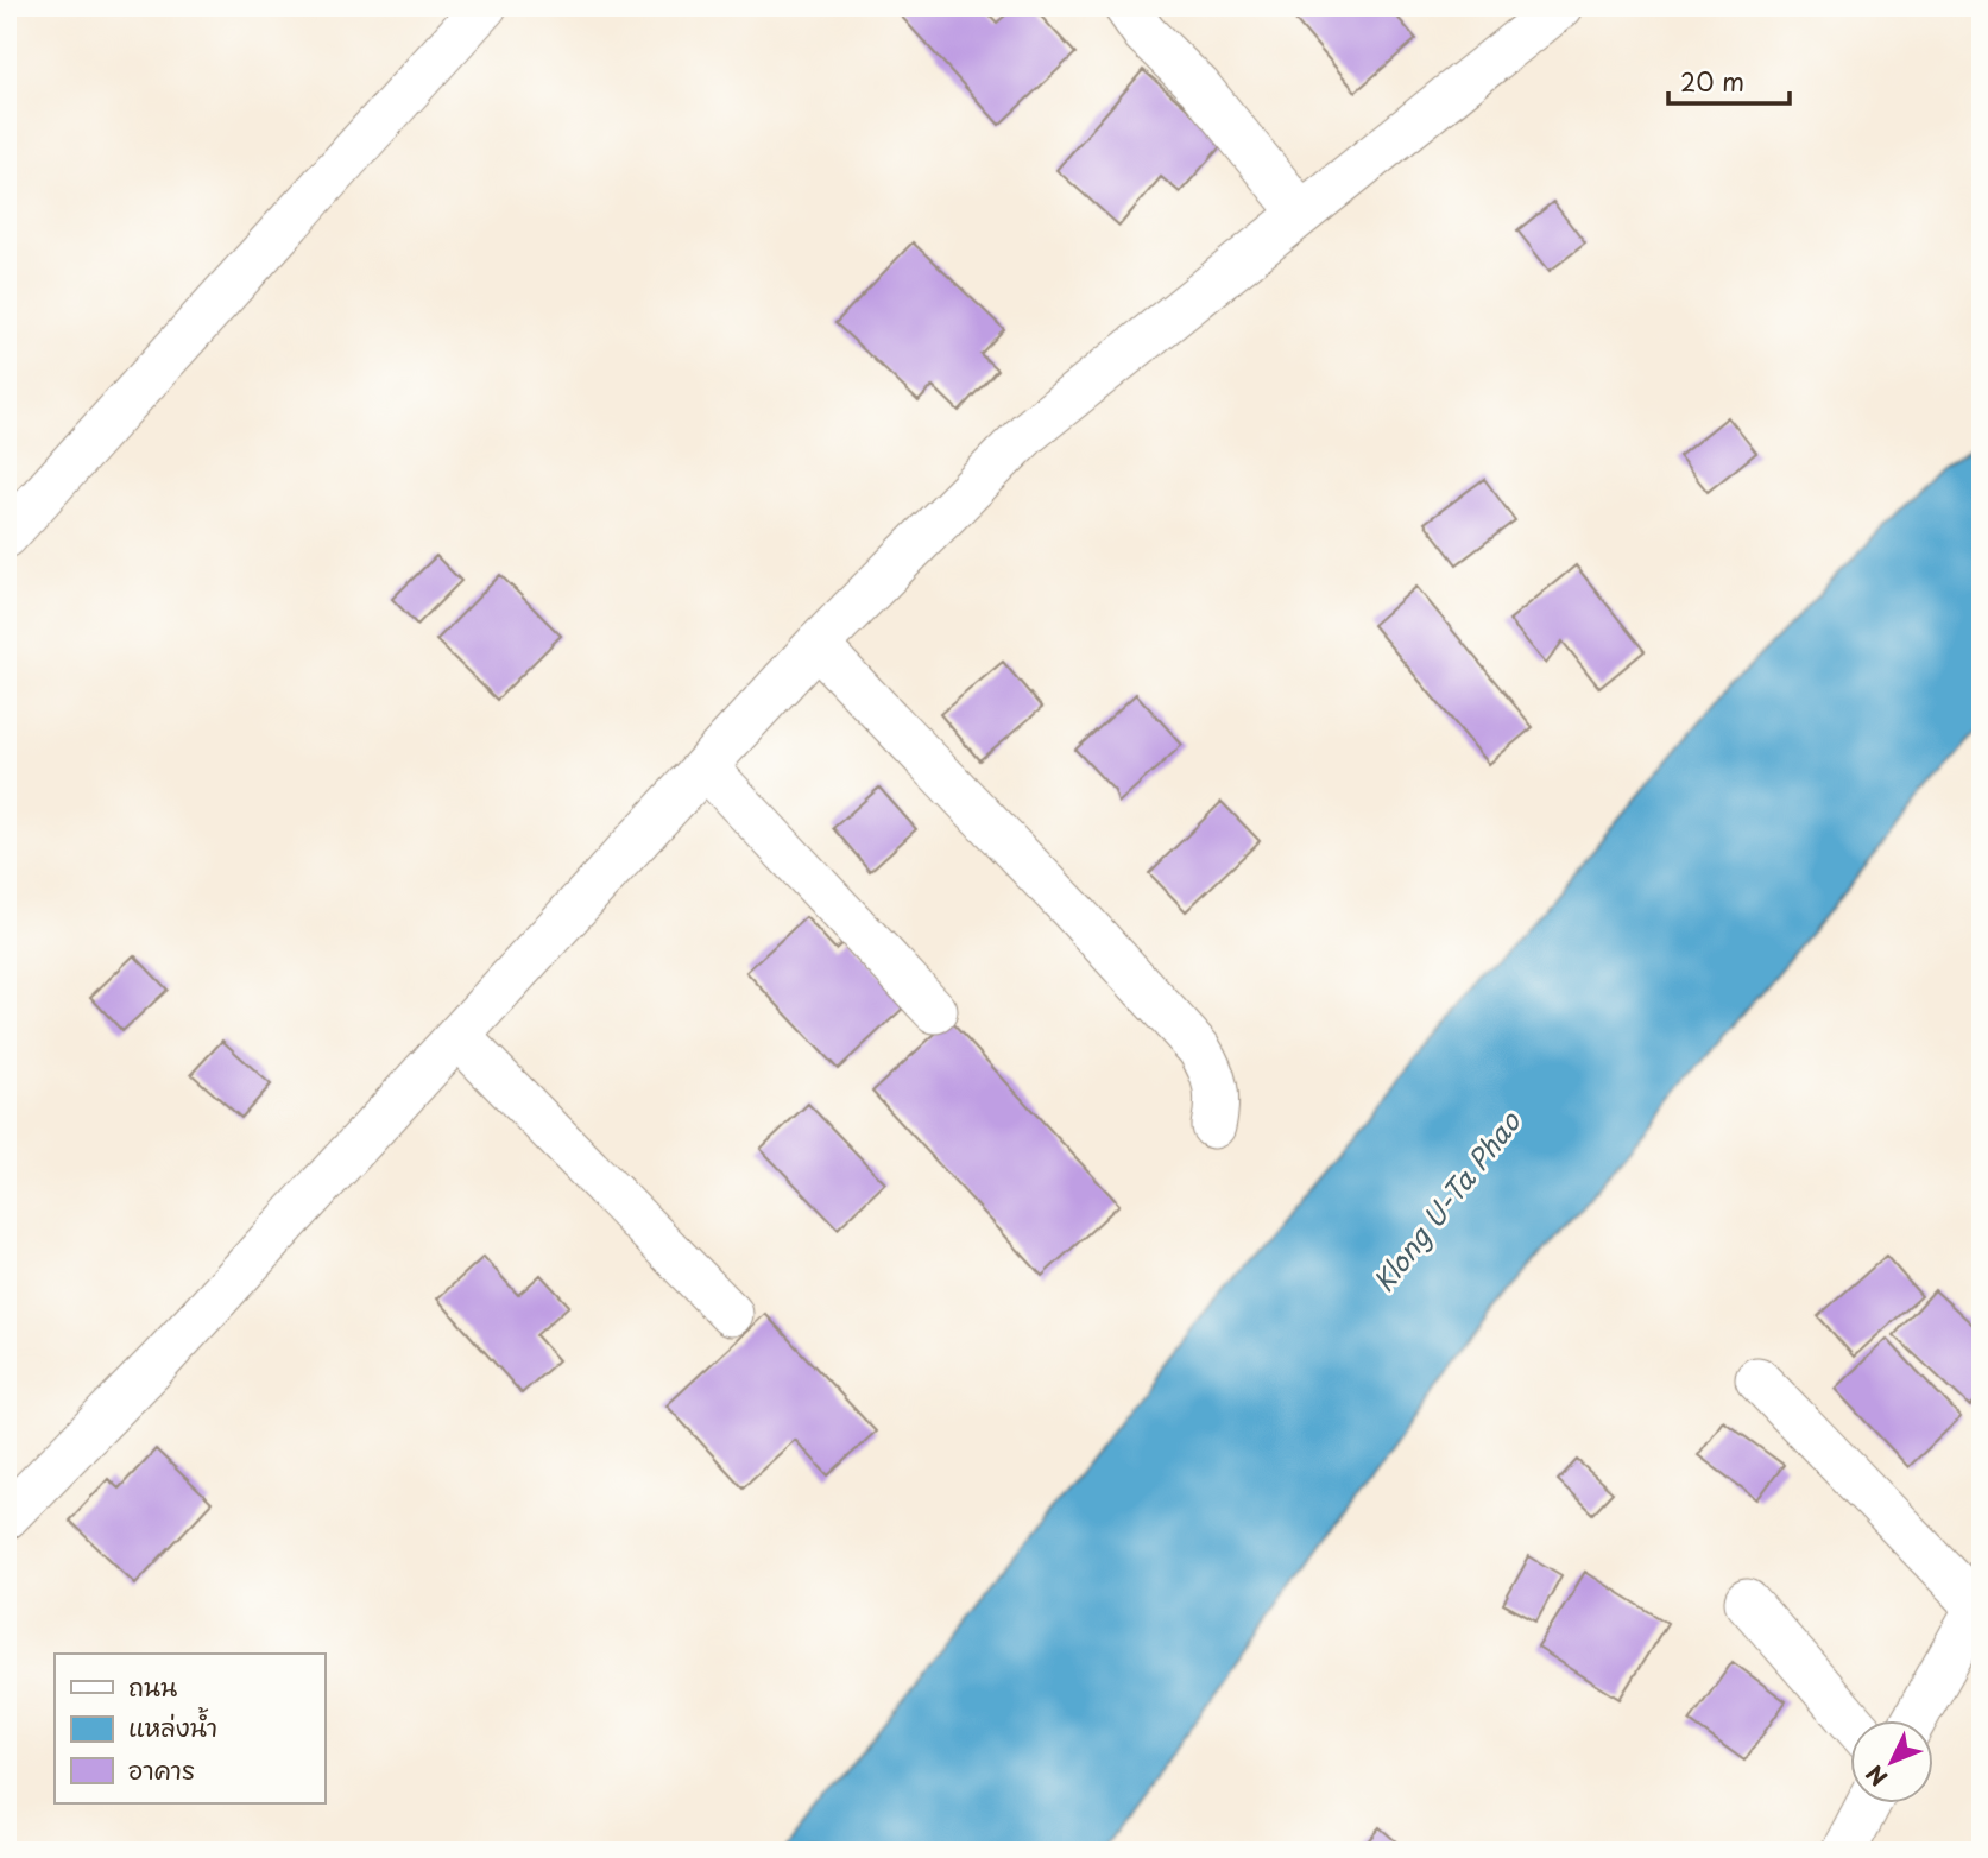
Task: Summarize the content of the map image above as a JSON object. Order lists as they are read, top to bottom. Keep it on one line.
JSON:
{"water":["Klong U-Ta Phao"],"legend":["ถนน","แหล่งน้ำ","อาคาร"],"scale_bar":"20 m","north":"bottom left"}
